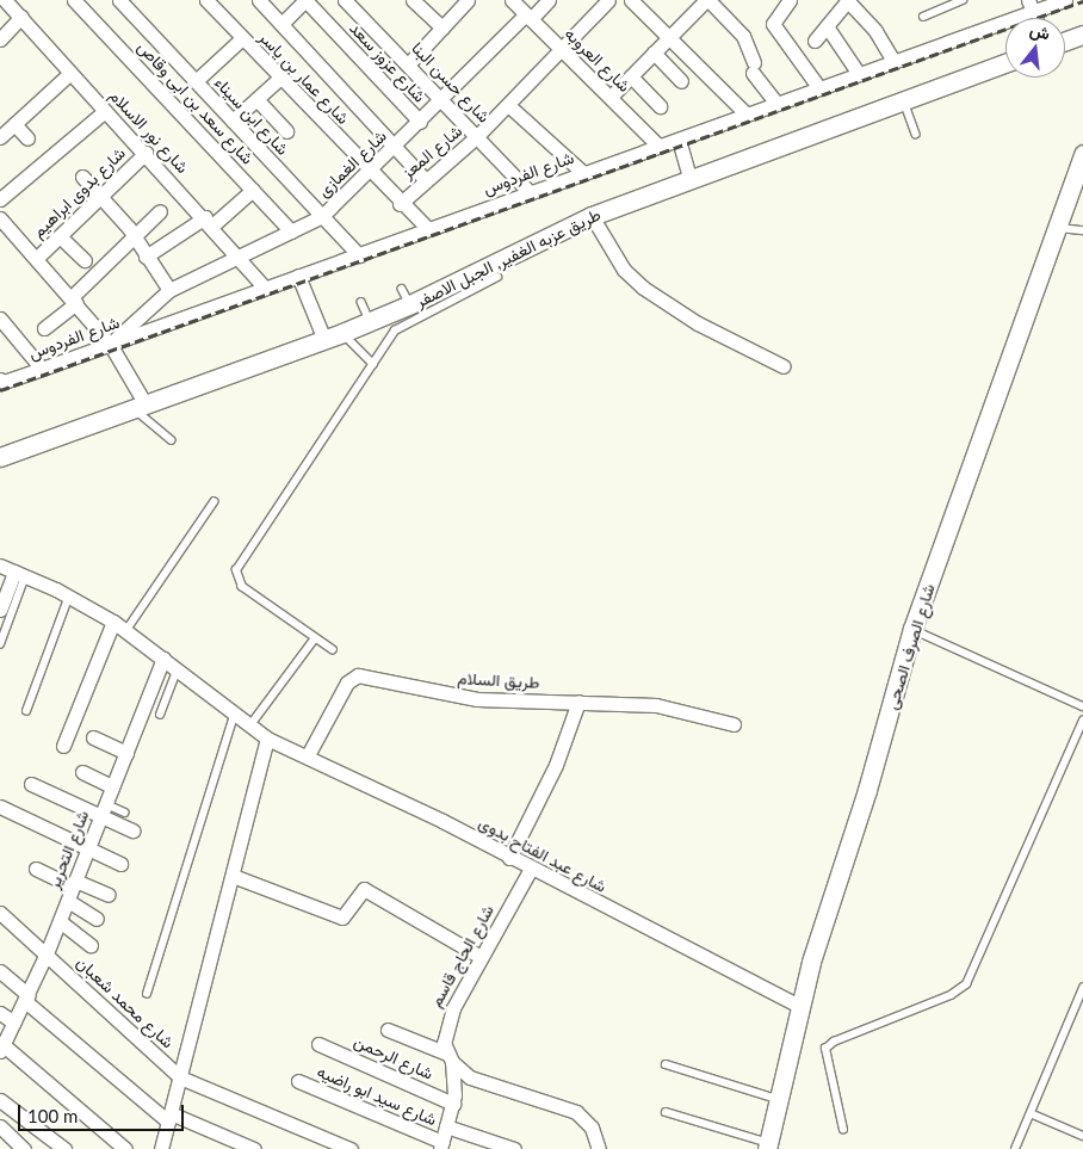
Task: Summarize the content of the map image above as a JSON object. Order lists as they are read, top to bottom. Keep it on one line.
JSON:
{"streets":{"street":["شارع العروبه","شارع عزوز سعد","شارع عمار بن ياسر","شارع حسن البنا","شارع سعد بن ابى وقاص","شارع ابن سيناء","شارع نور الاسلام","شارع المعز","شارع الغمازى","شارع الفردوس","شارع بدوى ابراهيم","طريق عزبه الغفير, الجبل الاصفر","شارع الصرف الصحى","طريق السلام","شارع التحرير","شارع عبد الفتاح بدوى","شارع الحاج قاسم","شارع محمد شعبان","شارع الرحمن","شارع سيد ابو راضيه"]},"crossings":[["شارع العروبه","شارع المعز"],["شارع العروبه","شارع الغمازى"],["شارع العروبه","شارع الفردوس"],["شارع عزوز سعد","شارع الغمازى"],["شارع عمار بن ياسر","شارع المعز"],["شارع عمار بن ياسر","شارع الغمازى"],["شارع عمار بن ياسر","شارع الفردوس"],["شارع حسن البنا","شارع المعز"],["شارع حسن البنا","شارع الغمازى"],["شارع حسن البنا","شارع الفردوس"],["شارع سعد بن ابى وقاص","شارع الغمازى"],["شارع ابن سيناء","شارع الغمازى"],["شارع ابن سيناء","شارع الفردوس"],["شارع نور الاسلام","شارع الغمازى"],["شارع نور الاسلام","شارع الفردوس"],["شارع نور الاسلام","شارع بدوى ابراهيم"],["شارع الغمازى","شارع الفردوس"],["شارع الصرف الصحى","شارع عبد الفتاح بدوى"],["طريق السلام","شارع عبد الفتاح بدوى"],["شارع التحرير","شارع عبد الفتاح بدوى"],["شارع التحرير","شارع محمد شعبان"],["شارع عبد الفتاح بدوى","شارع الحاج قاسم"],["شارع الحاج قاسم","شارع الرحمن"],["شارع الحاج قاسم","شارع سيد ابو راضيه"]],"scale_bar":"100 m","north":"top"}
